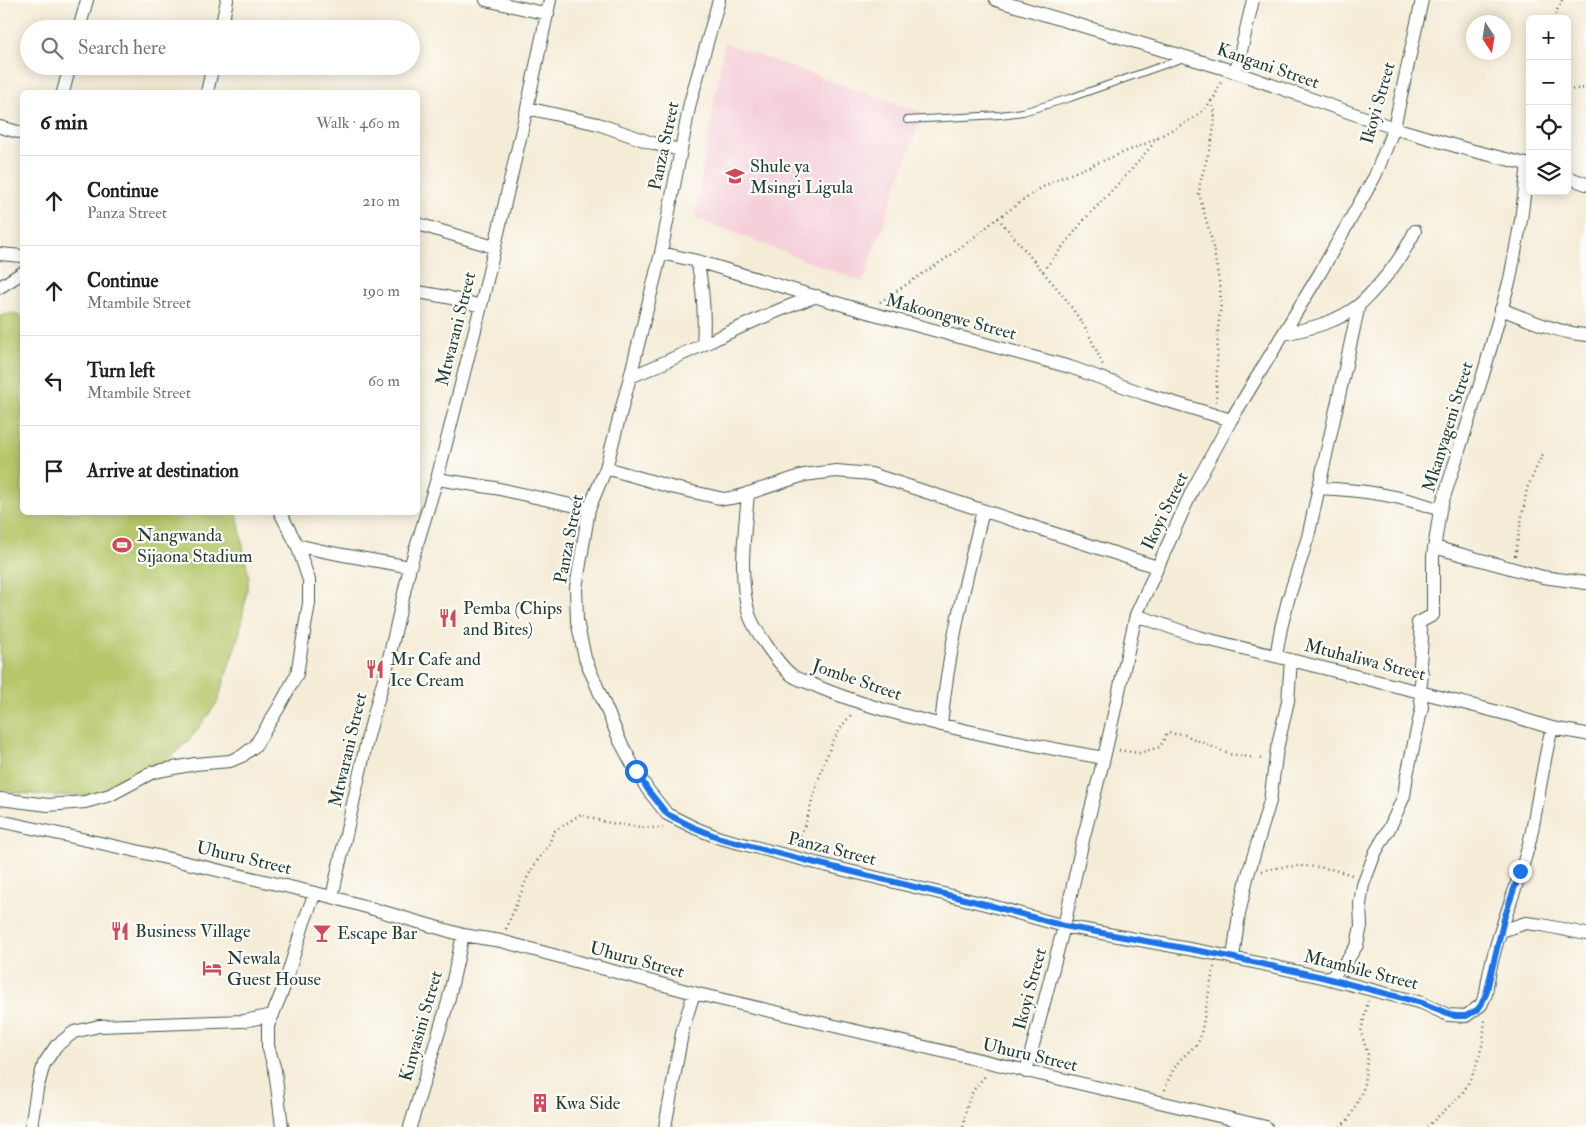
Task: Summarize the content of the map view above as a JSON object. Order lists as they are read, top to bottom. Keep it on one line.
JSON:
{"streets":{"street":["Kangani Street","Ikoyi Street","Panza Street","Makoongwe Street","Mtwarani Street","Mkanyageni Street","Mtuhaliwa Street","Jombe Street","Uhuru Street","Mtambile Street","Kinyasini Street"]},"crossings":[["Kangani Street","Ikoyi Street"],["Ikoyi Street","Panza Street"],["Ikoyi Street","Makoongwe Street"],["Ikoyi Street","Mtuhaliwa Street"],["Ikoyi Street","Jombe Street"],["Ikoyi Street","Uhuru Street"],["Ikoyi Street","Mtambile Street"],["Panza Street","Makoongwe Street"],["Panza Street","Mtambile Street"],["Mtwarani Street","Uhuru Street"],["Mkanyageni Street","Mtuhaliwa Street"],["Mtuhaliwa Street","Mtambile Street"],["Uhuru Street","Kinyasini Street"]],"places":{"school or university":["Shule ya Msingi Ligula"],"sports":["Nangwanda Sijaona Stadium"],"restaurant":["Pemba (Chips and Bites)","Mr Cafe and Ice Cream","Business Village"],"bar":["Escape Bar"],"hotel":["Newala Guest House"],"building":["Kwa Side"]},"north":"bottom","page":{"map_buttons":["+","−"],"search":"Search here","heading":["6 min","Walk · 460 m"],"list":[["Continue","Panza Street","210 m"],["Continue","Mtambile Street","190 m"],["Turn left","Mtambile Street","60 m"],"Arrive at destination"]}}
